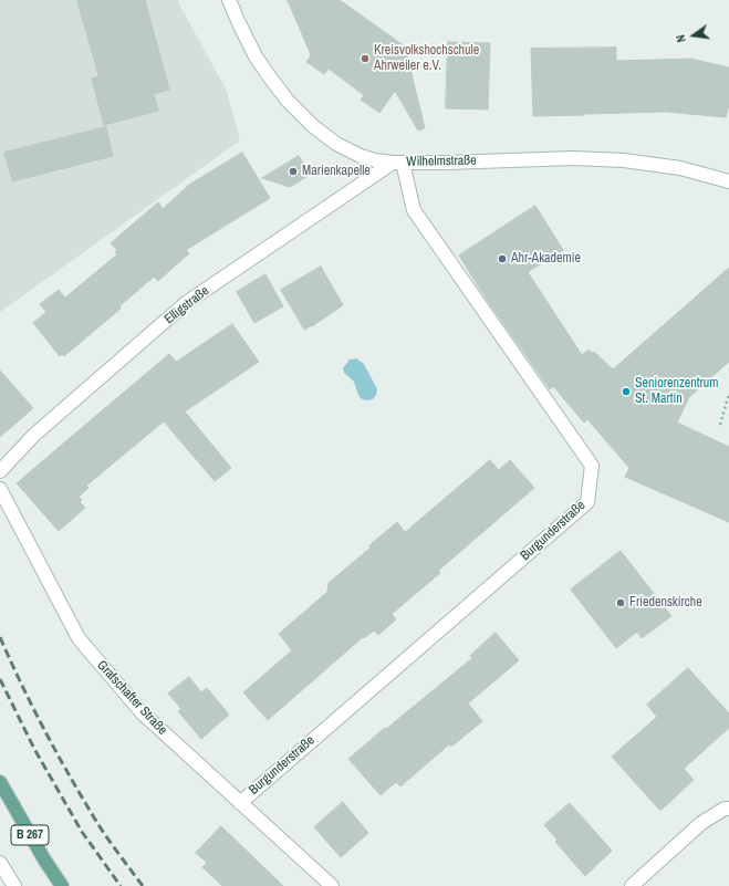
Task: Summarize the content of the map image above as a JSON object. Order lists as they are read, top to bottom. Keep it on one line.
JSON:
{"streets":{"main road":["B 267"],"street":["Wilhelmstraße","Elligstraße","Burgunderstraße","Grafschafter Straße"]},"crossings":[["Wilhelmstraße","Elligstraße"],["Wilhelmstraße","Burgunderstraße"],["Elligstraße","Burgunderstraße"],["Burgunderstraße","Grafschafter Straße"]],"places":["Kreisvolkshochschule Ahrweiler e.V.","Marienkapelle","Ahr-Akademie","Seniorenzentrum St. Martin","Friedenskirche"],"north":"left"}
